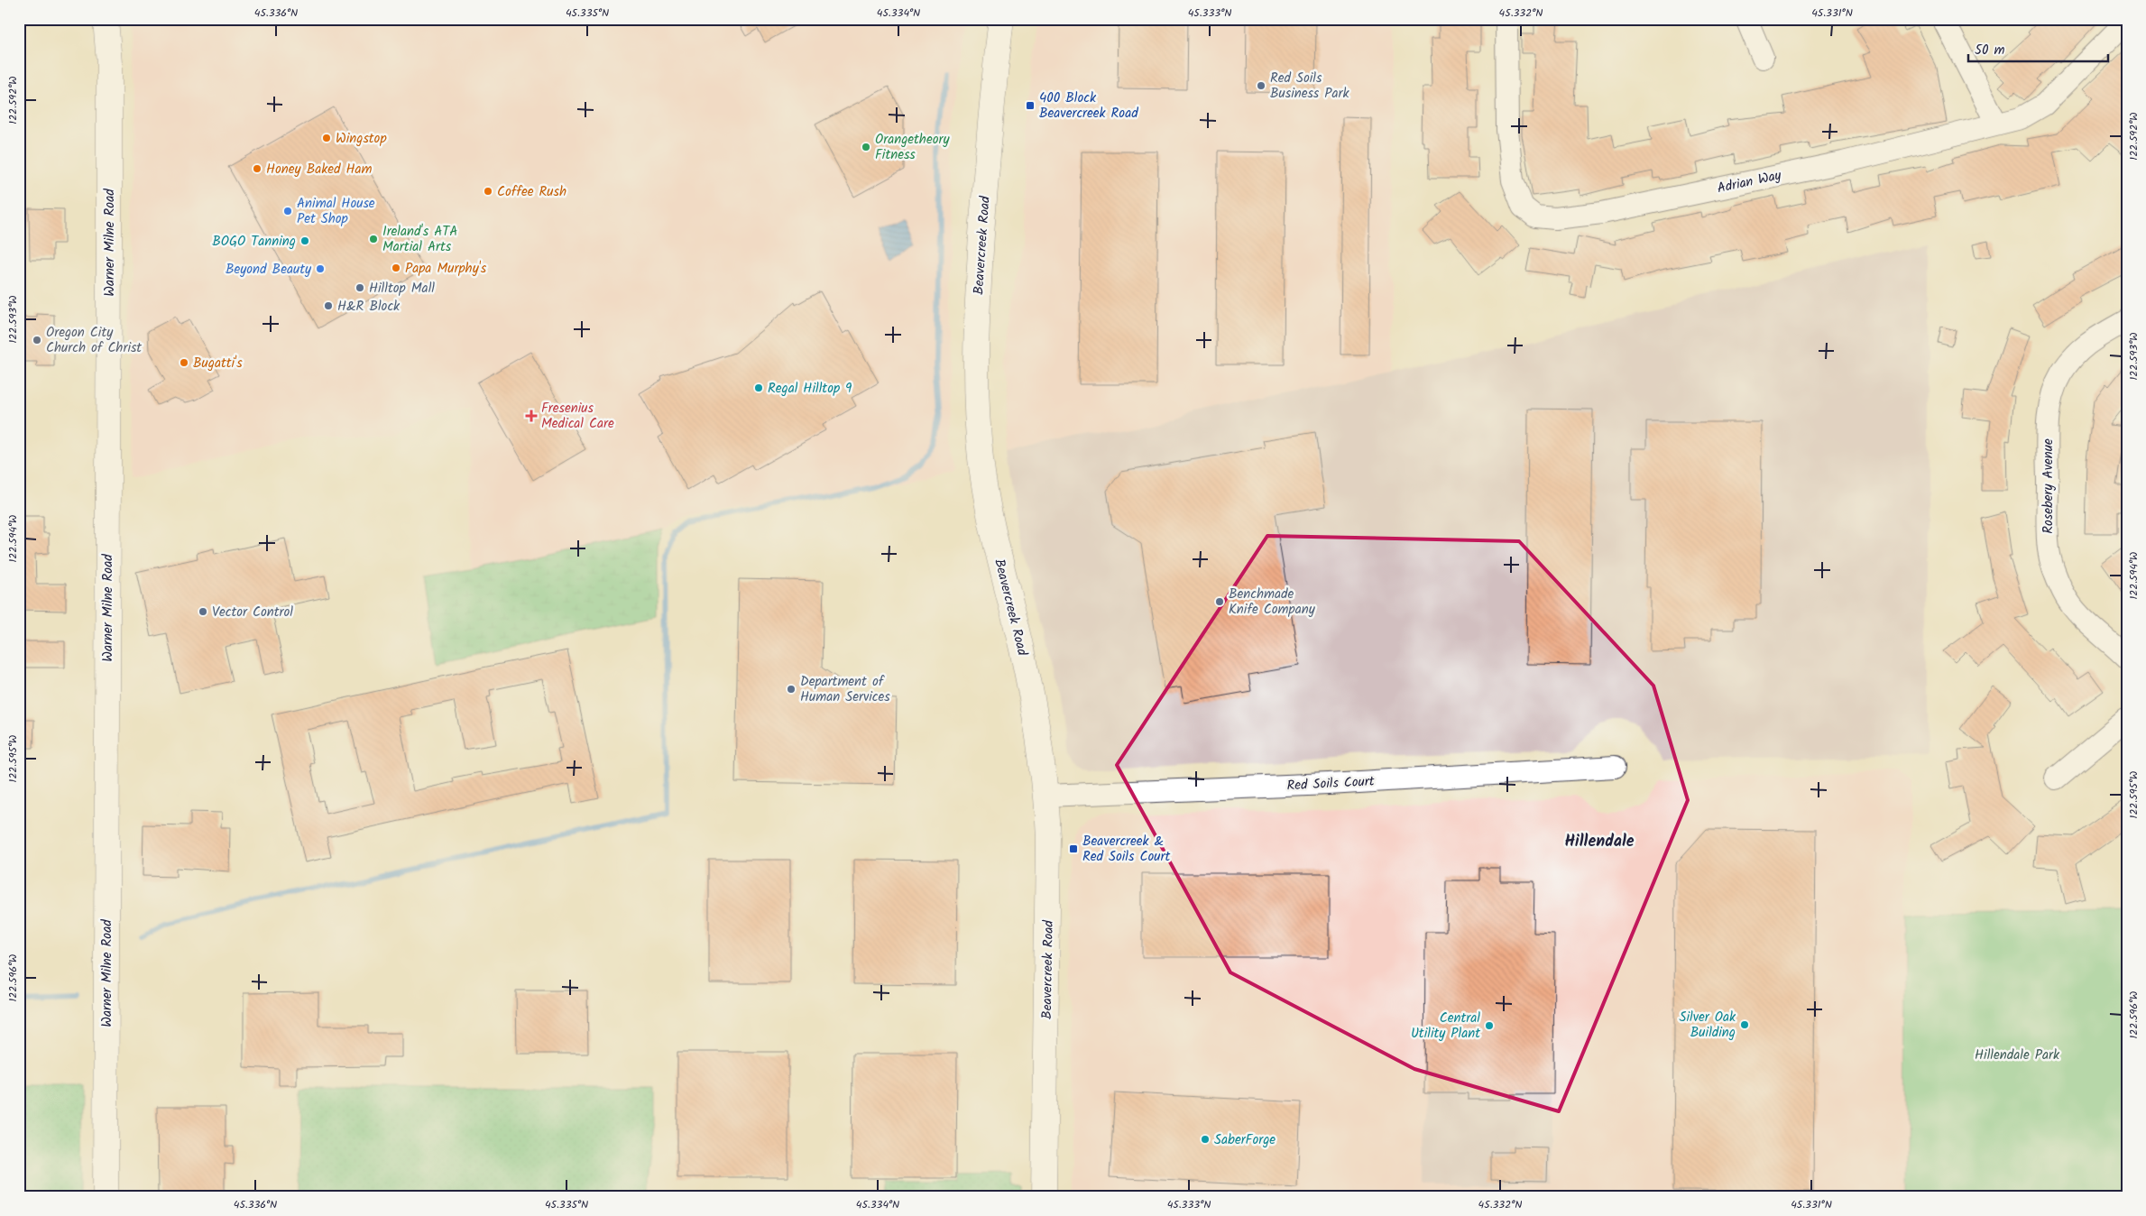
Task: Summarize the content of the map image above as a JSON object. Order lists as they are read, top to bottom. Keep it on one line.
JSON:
{"streets":{"main road":["Warner Milne Road","Beavercreek Road"],"street":["Adrian Way","Rosebery Avenue","Red Soils Court"]},"crossings":[["Beavercreek Road","Red Soils Court"]],"districts":["Hillendale"],"parks":["Hillendale Park"],"places":{"other":["Red Soils Business Park","Wingstop","Orangetheory Fitness","Honey Baked Ham","Coffee Rush","Animal House Pet Shop","Ireland's ATA Martial Arts","BOGO Tanning","Papa Murphy's","Beyond Beauty","Hilltop Mall","H&R Block","Oregon City Church of Christ","Bugatti's","Regal Hilltop 9","Benchmade Knife Company","Vector Control","Department of Human Services","Silver Oak Building","Central Utility Plant","SaberForge"],"transit":["400 Block Beavercreek Road","Beavercreek & Red Soils Court"],"health":["Fresenius Medical Care"]},"scale_bar":"50 m","coordinates":["45.336°N","45.335°N","45.334°N","45.333°N","45.332°N","45.331°N","122.592°W","122.593°W","122.594°W","122.595°W","122.596°W"]}
